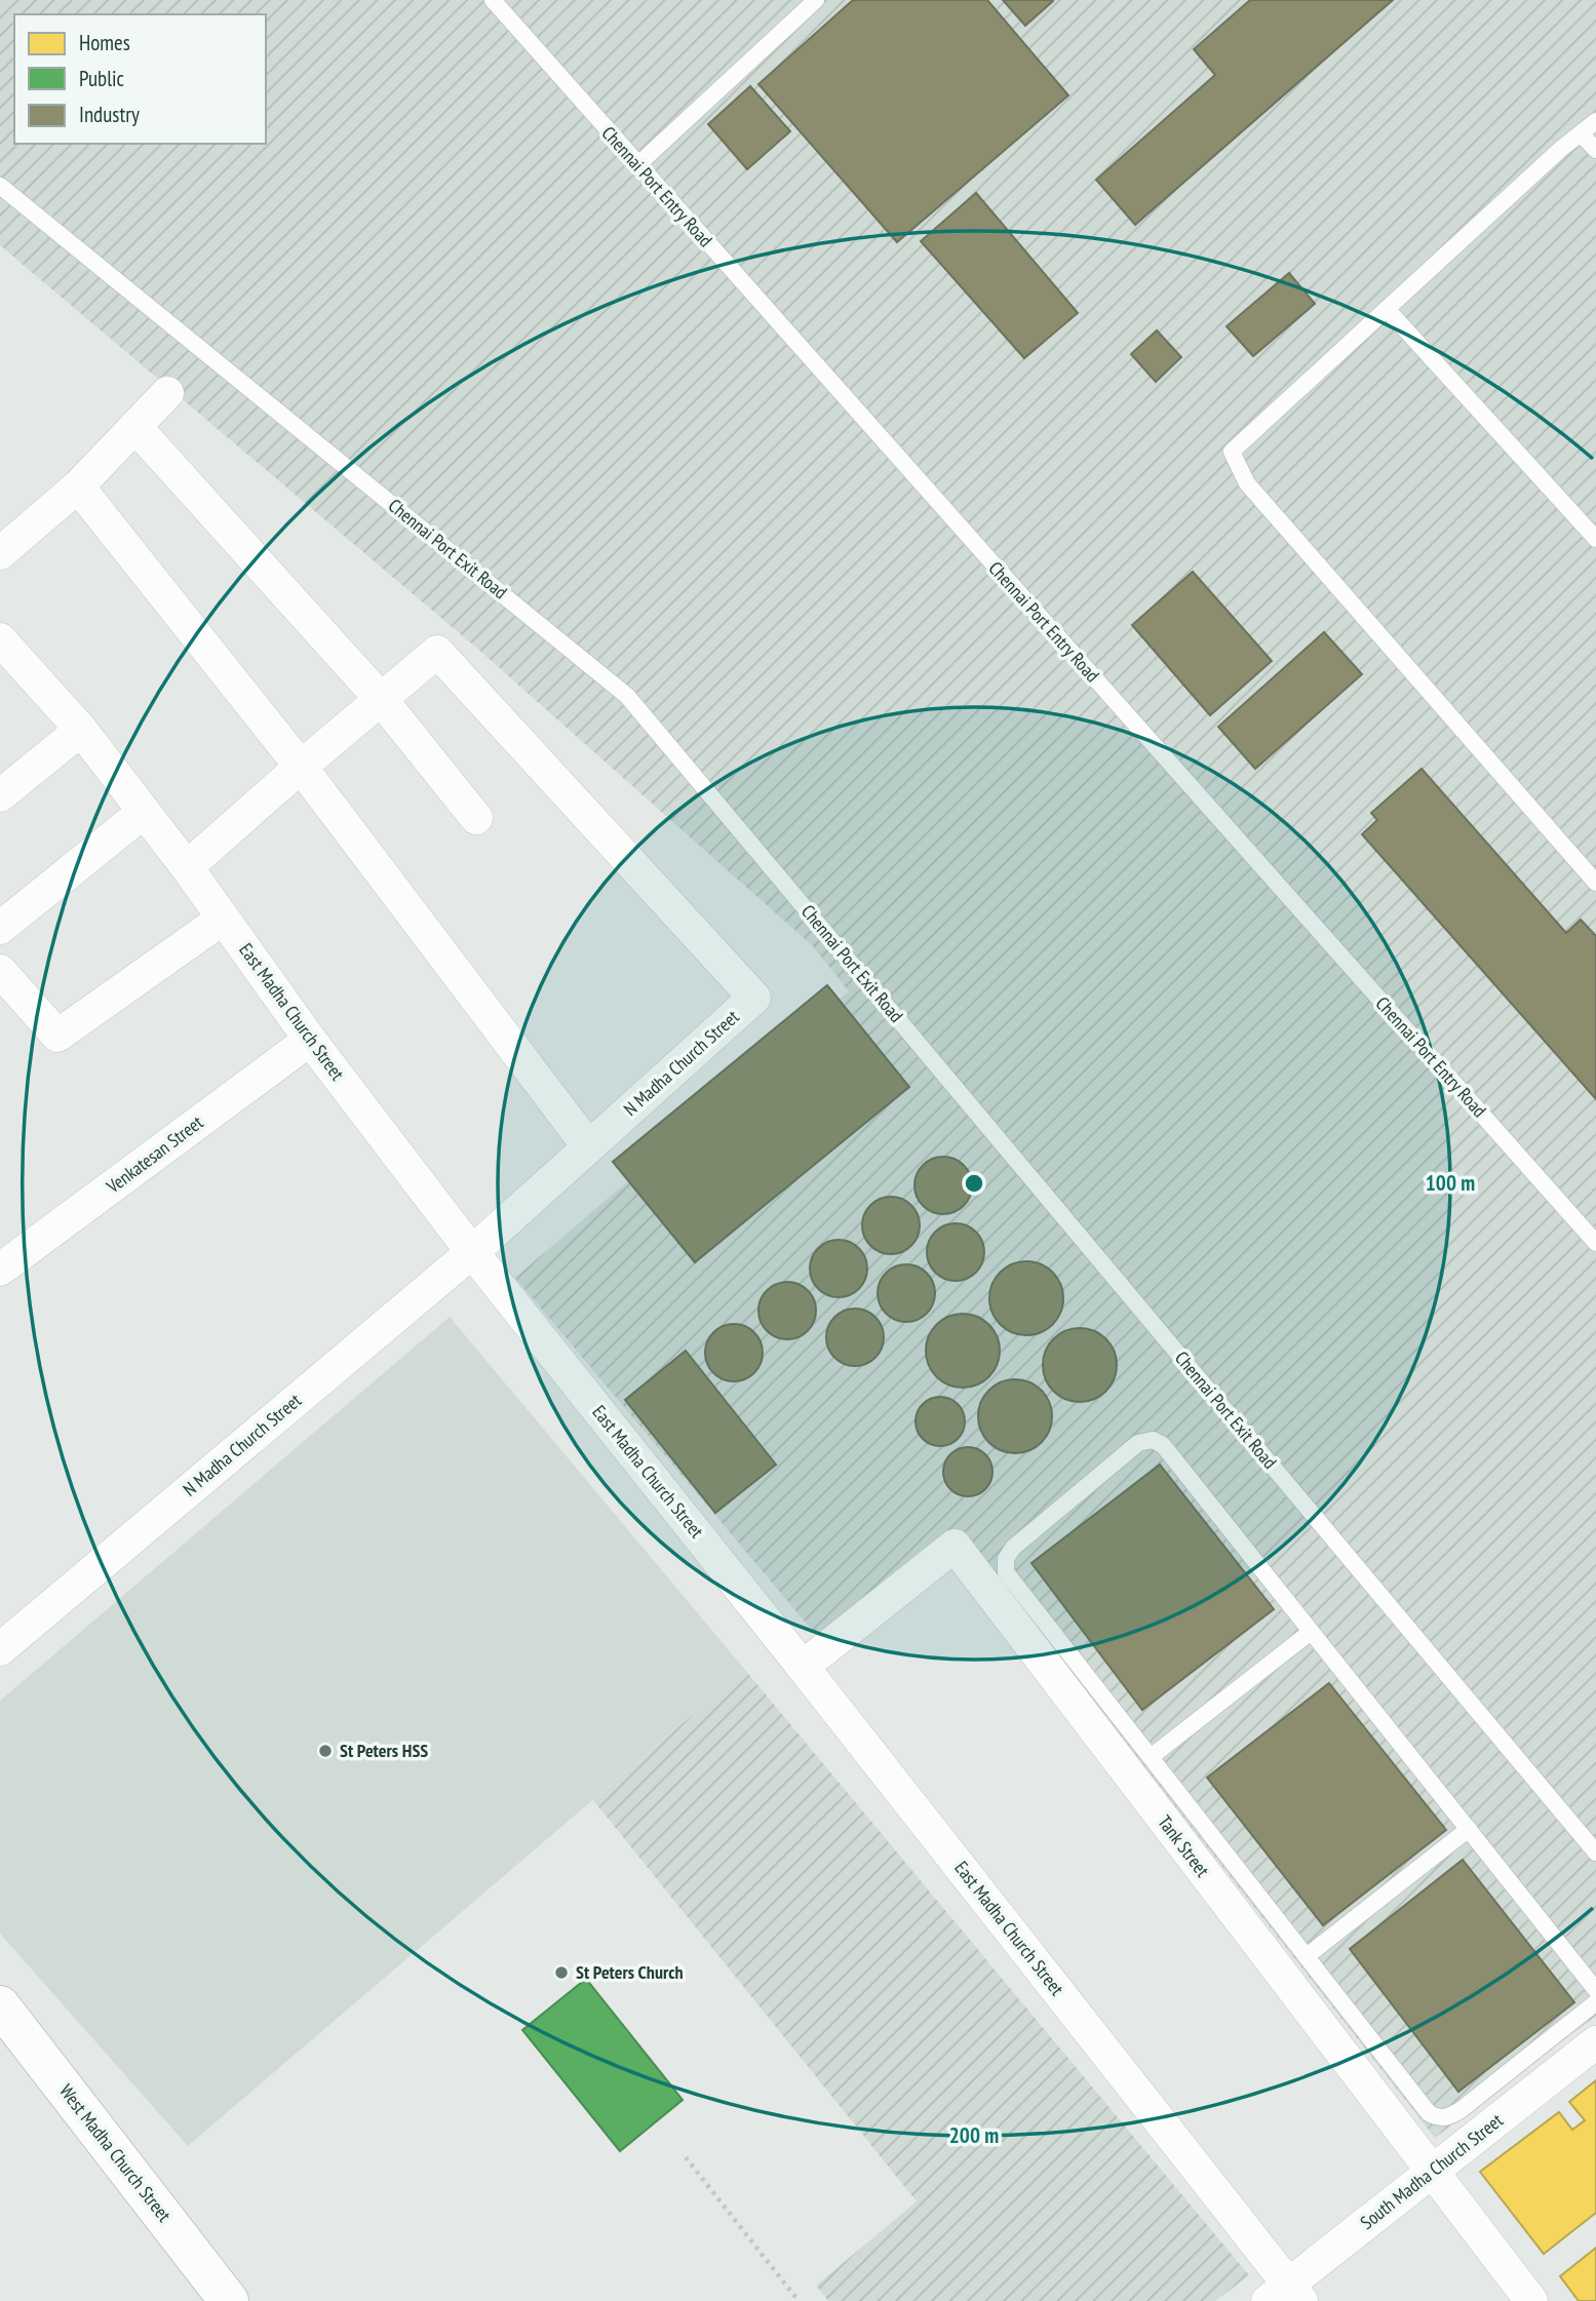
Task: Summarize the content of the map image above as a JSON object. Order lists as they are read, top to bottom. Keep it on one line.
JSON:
{"streets":{"main road":["West Madha Church Street"],"street":["East Madha Church Street","N Madha Church Street","Venkatesan Street","Tank Street","South Madha Church Street"],"lane":["Chennai Port Entry Road","Chennai Port Exit Road"]},"crossings":[["East Madha Church Street","N Madha Church Street"],["East Madha Church Street","Venkatesan Street"],["East Madha Church Street","Tank Street"],["East Madha Church Street","South Madha Church Street"],["Tank Street","South Madha Church Street"]],"places":["St Peters HSS","St Peters Church"],"legend":["Homes","Public","Industry"],"rings":["100 m","200 m"]}
